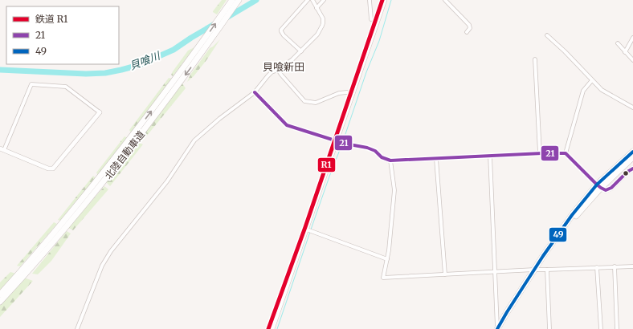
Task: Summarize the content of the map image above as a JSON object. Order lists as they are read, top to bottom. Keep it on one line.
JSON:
{"streets":{"highway":["北陸自動車道"]},"districts":["貝喰新田"],"water":["貝喰川"],"lines":["rail line R1","transit line 21","transit line 49"],"legend":["鉄道 R1","21","49"]}
